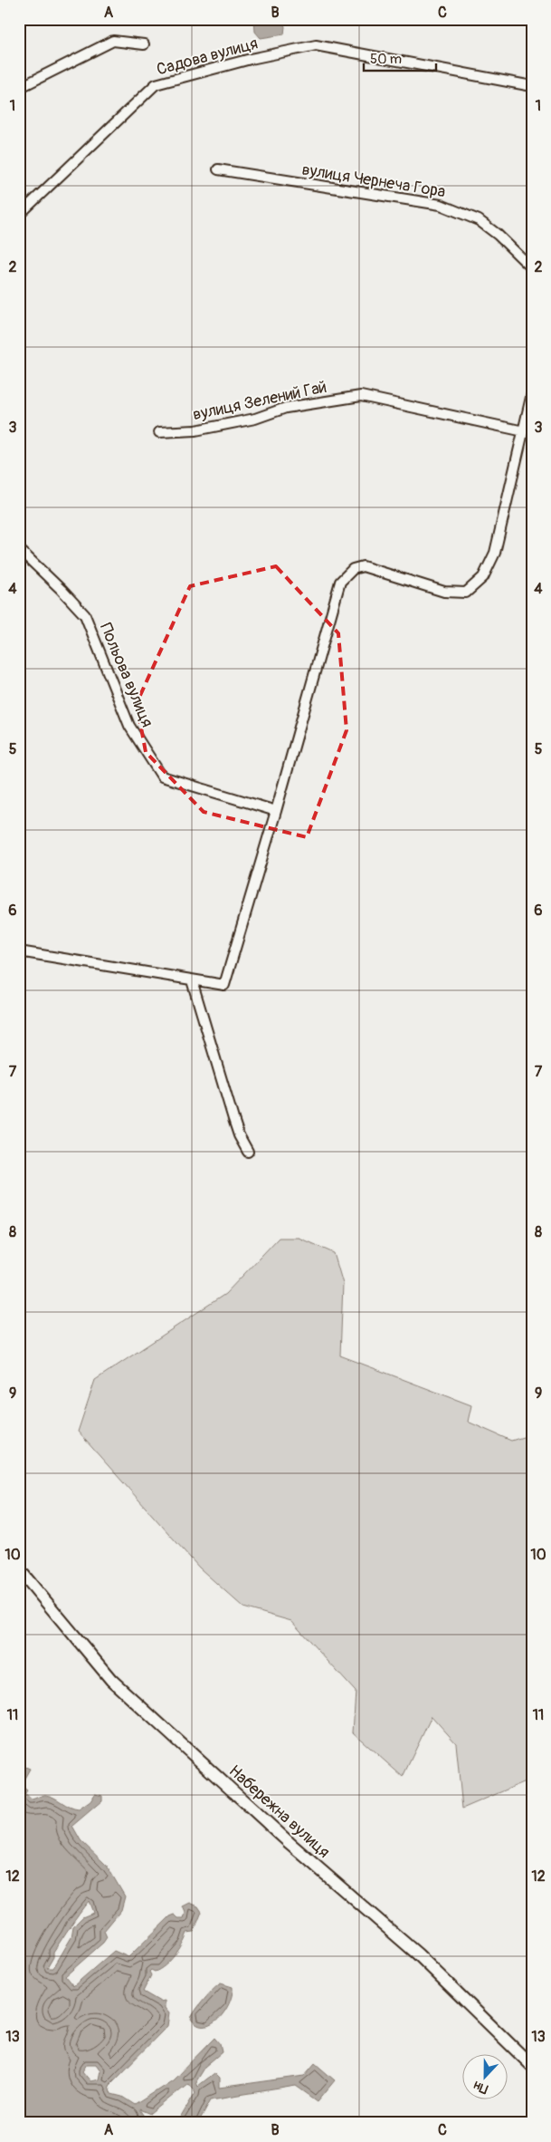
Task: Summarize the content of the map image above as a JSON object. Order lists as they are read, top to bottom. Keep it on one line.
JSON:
{"streets":{"street":["Садова вулиця","вулиця Чернеча Гора","вулиця Зелений Гай","Польова вулиця","Набережна вулиця"]},"scale_bar":"50 m","north":"bottom","grid":{"columns":["A","B","C"],"rows":["1","2","3","4","5","6","7","8","9","10","11","12","13"]}}
